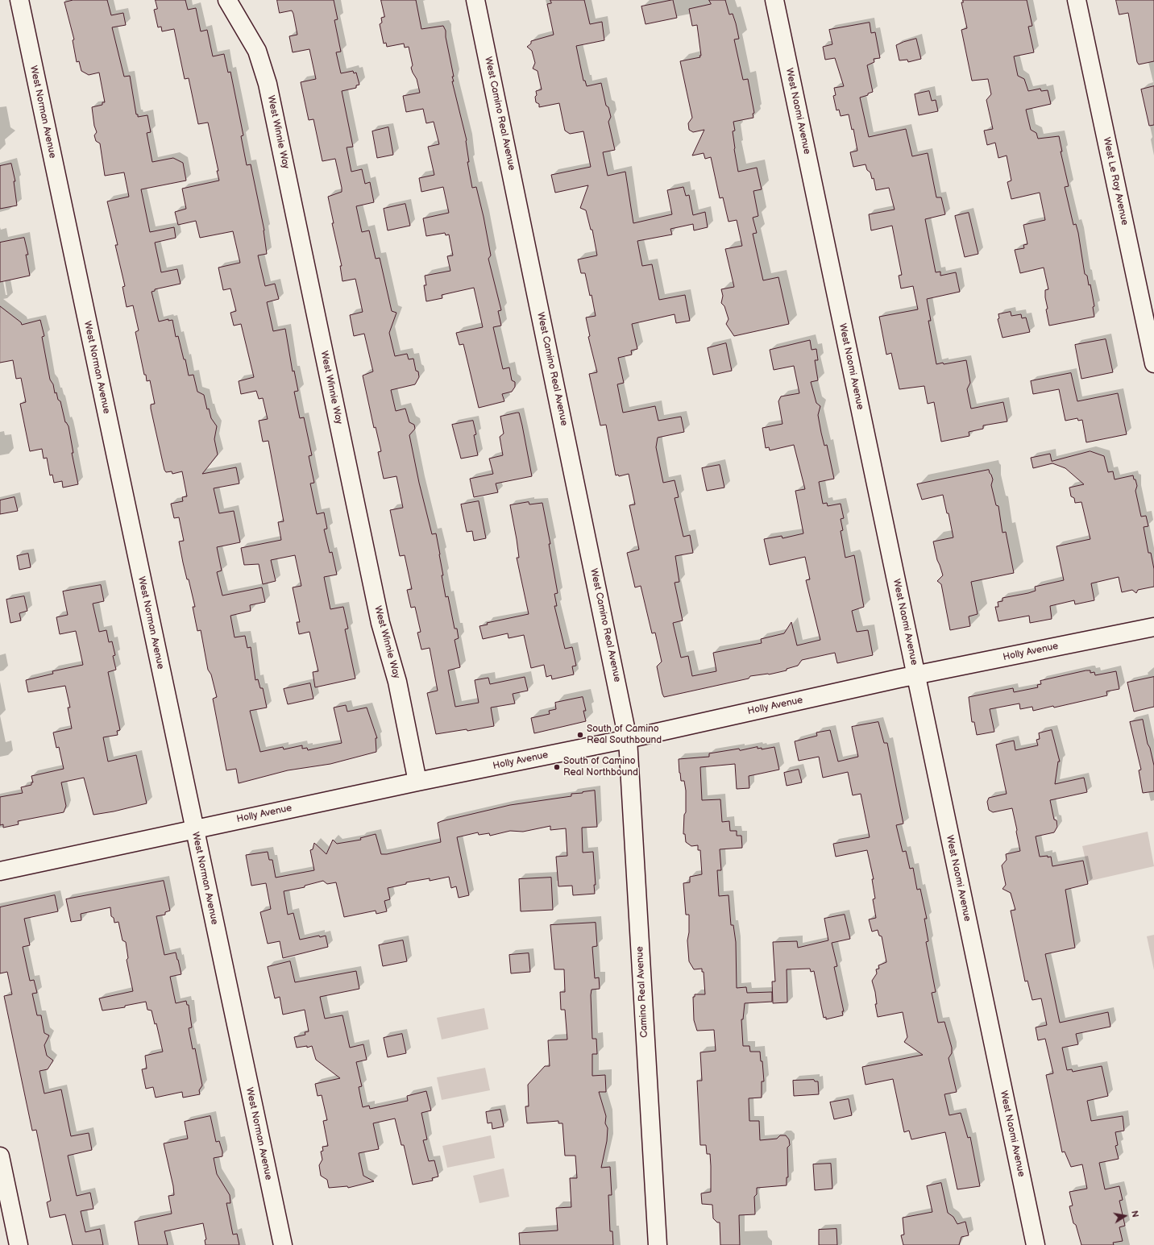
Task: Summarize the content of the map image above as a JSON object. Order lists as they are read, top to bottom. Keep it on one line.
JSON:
{"streets":{"street":["West Naomi Avenue","West Norman Avenue","West Camino Real Avenue","West Winnie Way","West Le Roy Avenue","Holly Avenue","Camino Real Avenue"]},"crossings":[["West Naomi Avenue","Holly Avenue"],["West Norman Avenue","Holly Avenue"],["West Camino Real Avenue","Holly Avenue"],["West Camino Real Avenue","Camino Real Avenue"],["West Winnie Way","Holly Avenue"],["Holly Avenue","Camino Real Avenue"]],"places":["South of Camino Real Southbound","South of Camino Real Northbound"],"north":"right"}
